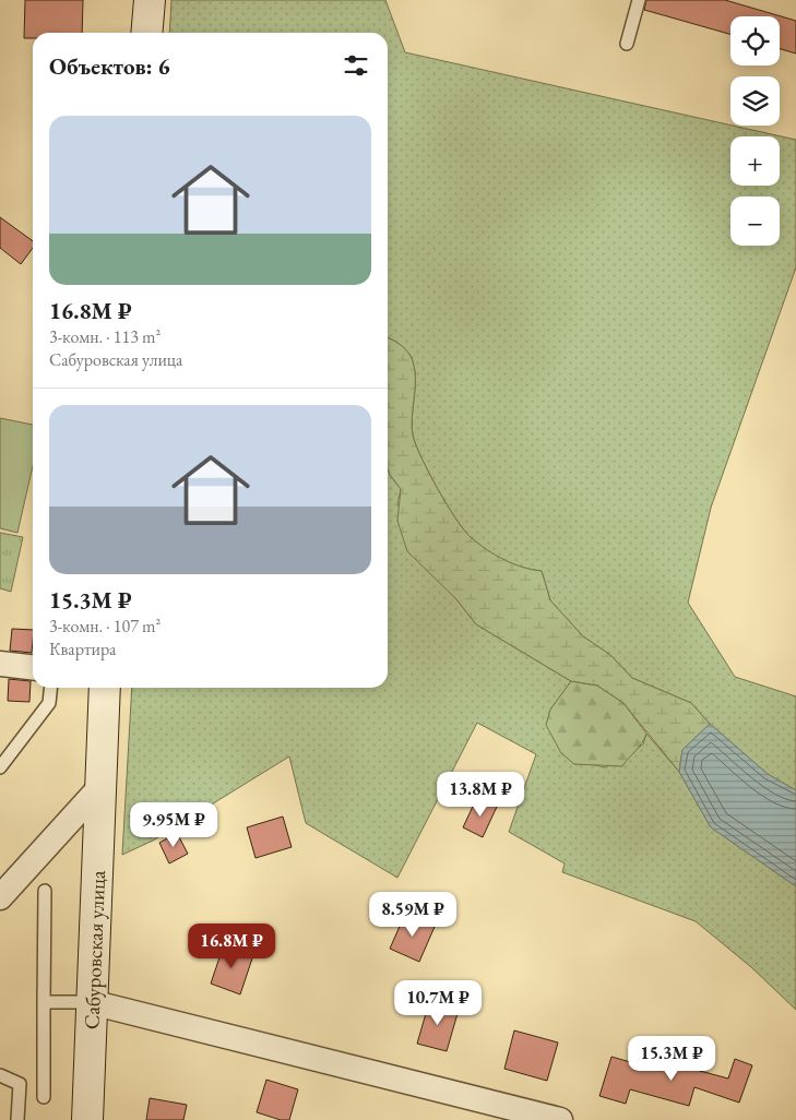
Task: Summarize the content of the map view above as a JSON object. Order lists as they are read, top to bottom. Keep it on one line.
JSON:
{"streets":{"street":["Сабуровская улица"]},"page":{"map_buttons":["+","−"],"heading":"Объектов: 6","list":[{"name":"16.8M ₽","note":"3-комн. · 113 m² · Сабуровская улица"},{"name":"15.3M ₽","note":"3-комн. · 107 m² · Квартира"}],"price":["13.8M ₽","9.95M ₽","8.59M ₽","16.8M ₽","10.7M ₽","15.3M ₽"]}}
